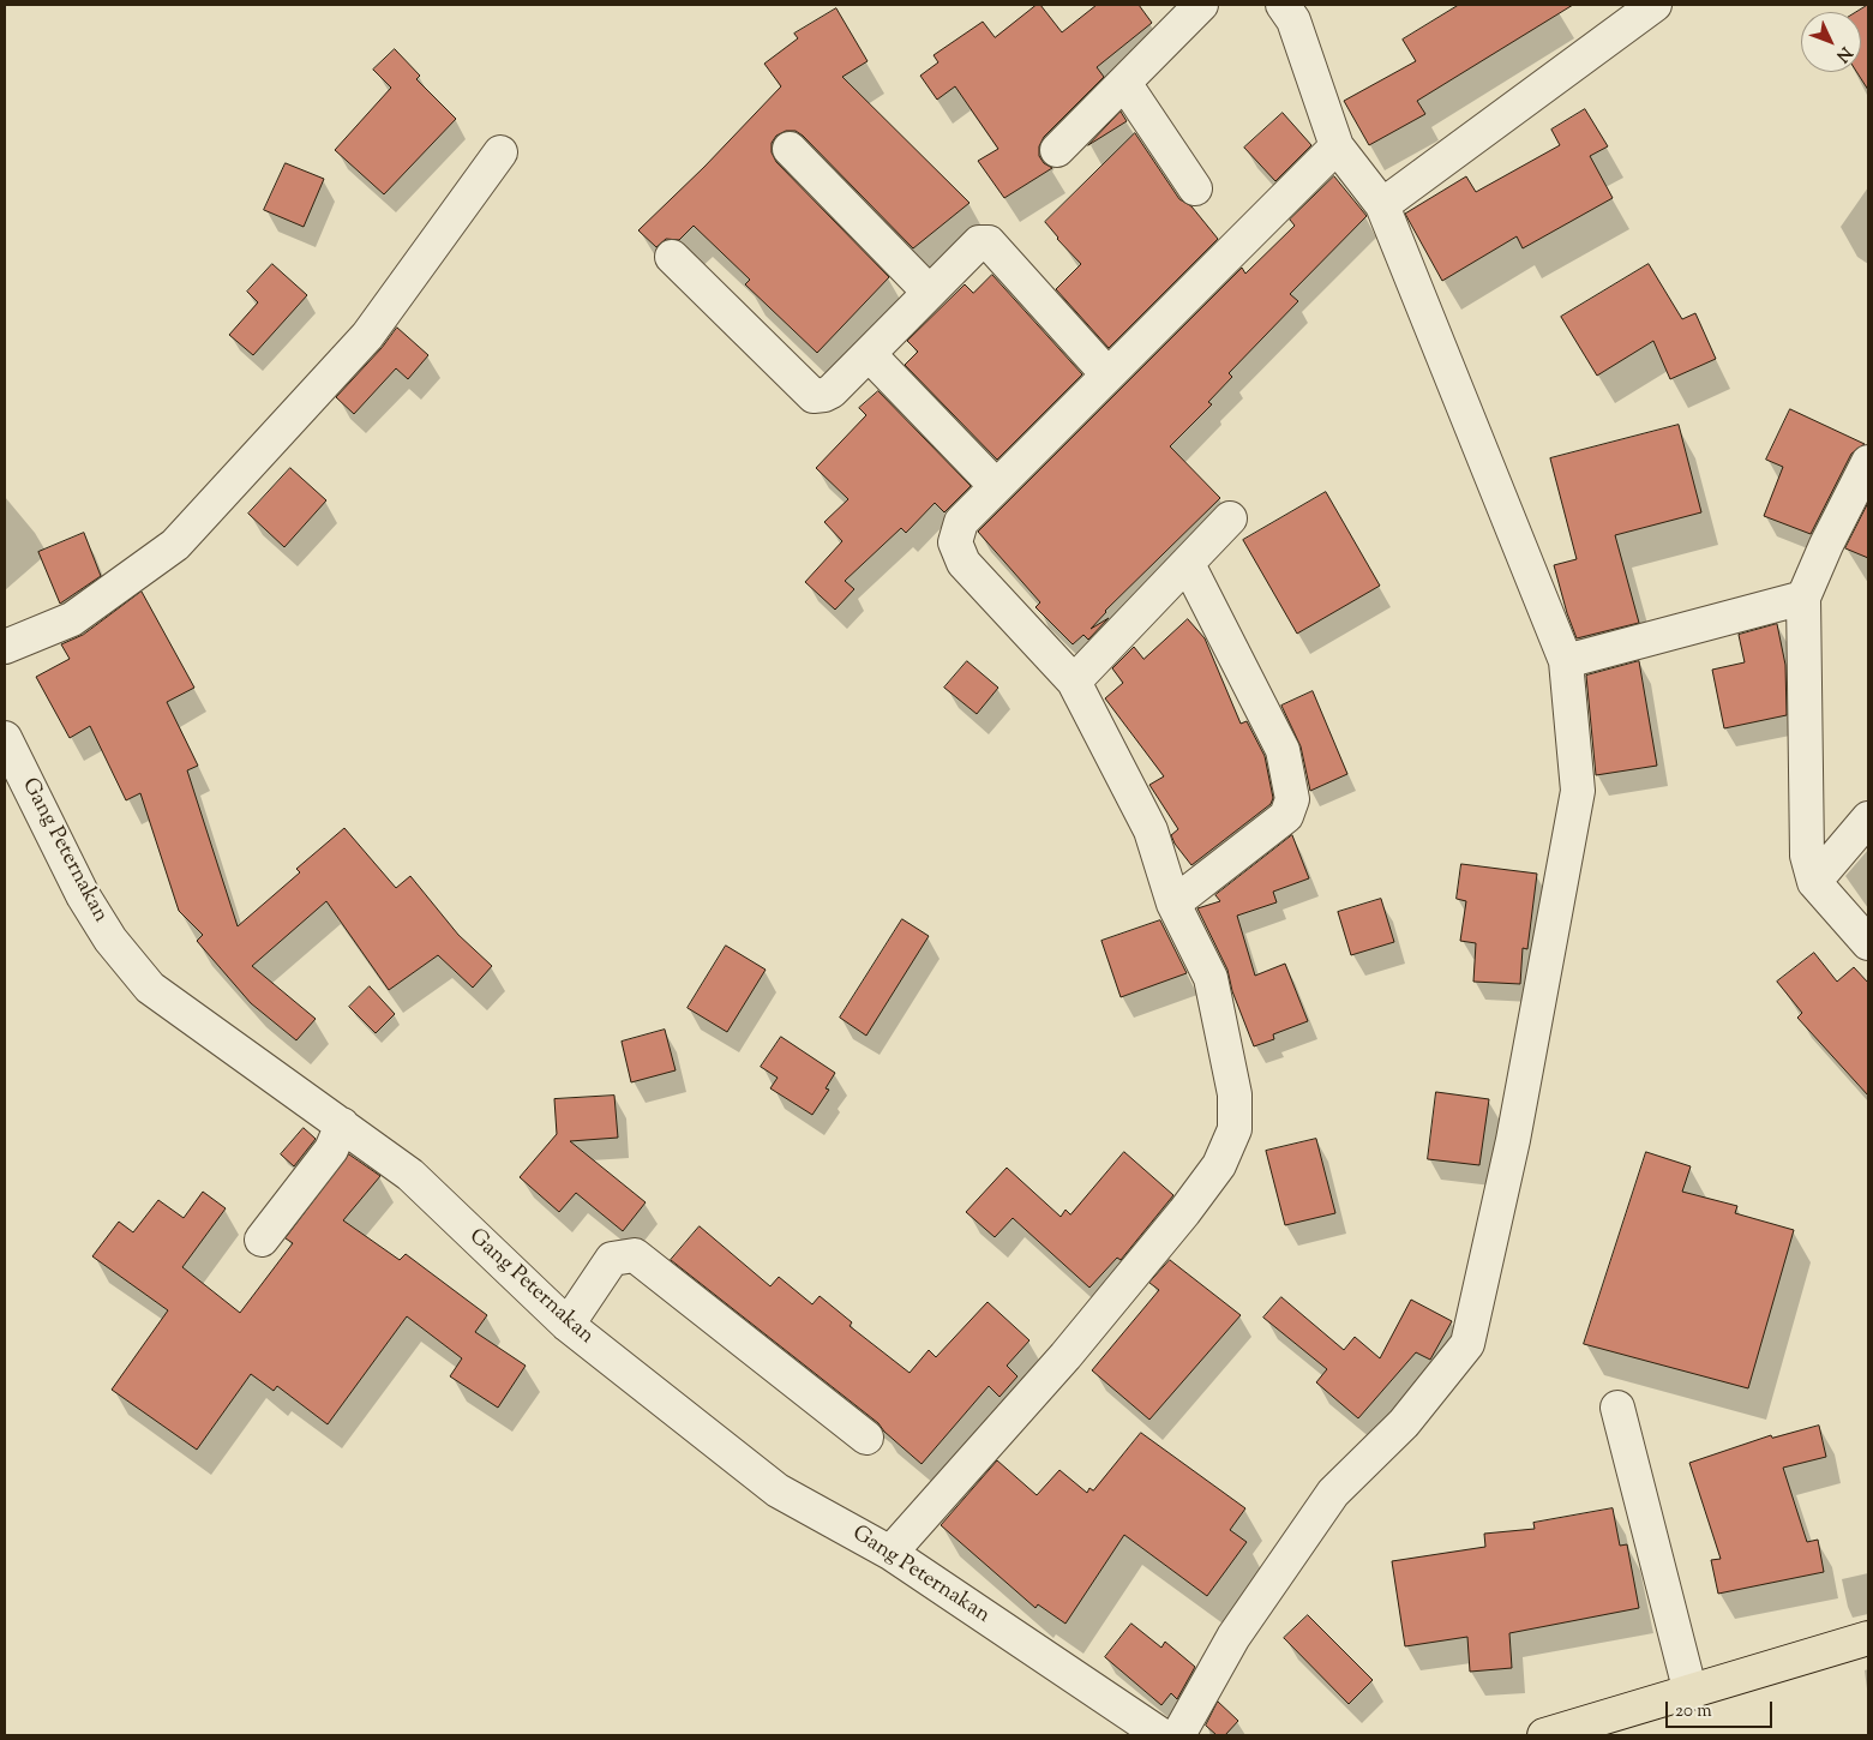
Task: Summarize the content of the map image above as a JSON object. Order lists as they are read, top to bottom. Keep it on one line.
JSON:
{"streets":{"street":["Gang Peternakan"]},"scale_bar":"20 m","north":"bottom right"}
